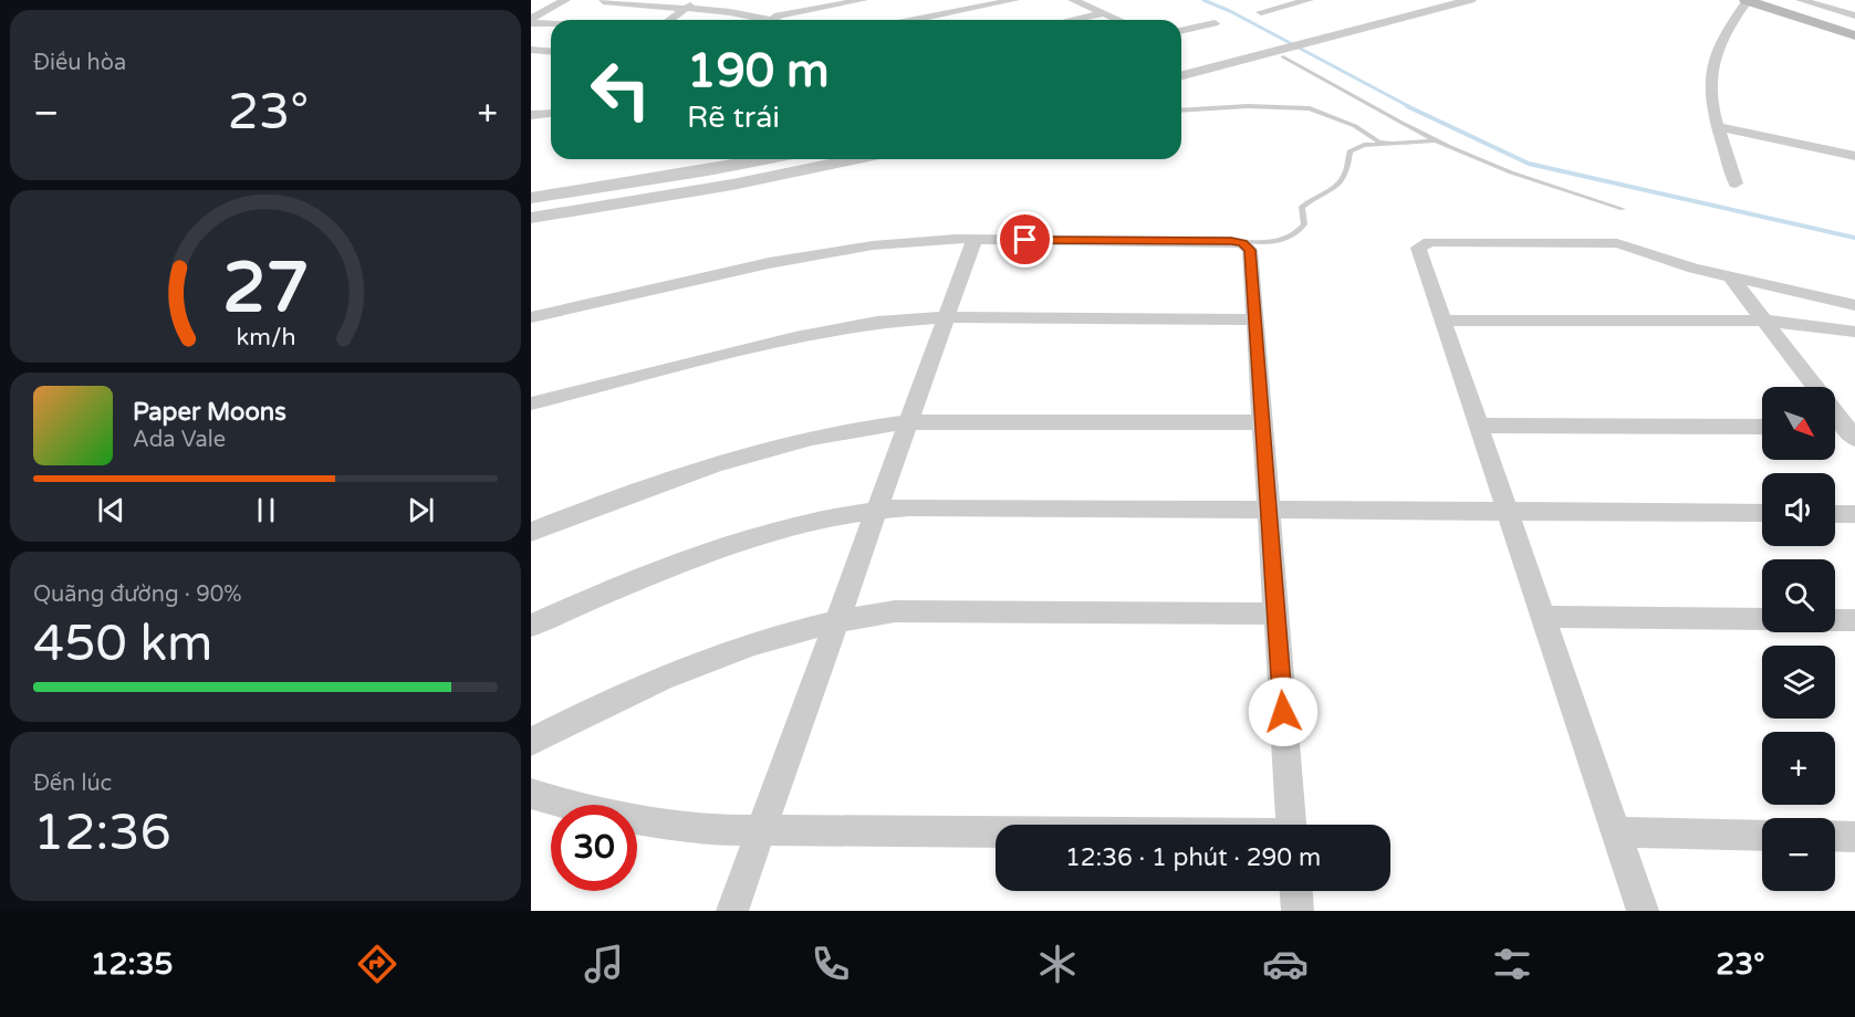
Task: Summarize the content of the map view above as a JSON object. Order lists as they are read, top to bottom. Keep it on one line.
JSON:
{"north":"bottom right","page":{"tile":["Điều hòa",["Quãng đường · 90%","450 km"],["Đến lúc","12:36"]],"turn":["190 m","Rẽ trái"],"heat":["−","23°","+"],"song":["Paper Moons","Ada Vale"],"map_buttons":["+","−"],"limit":"30","trip":"12:36 · 1 phút · 290 m","tabs":["12:35","23°"],"gauge":["27","km/h"]}}
